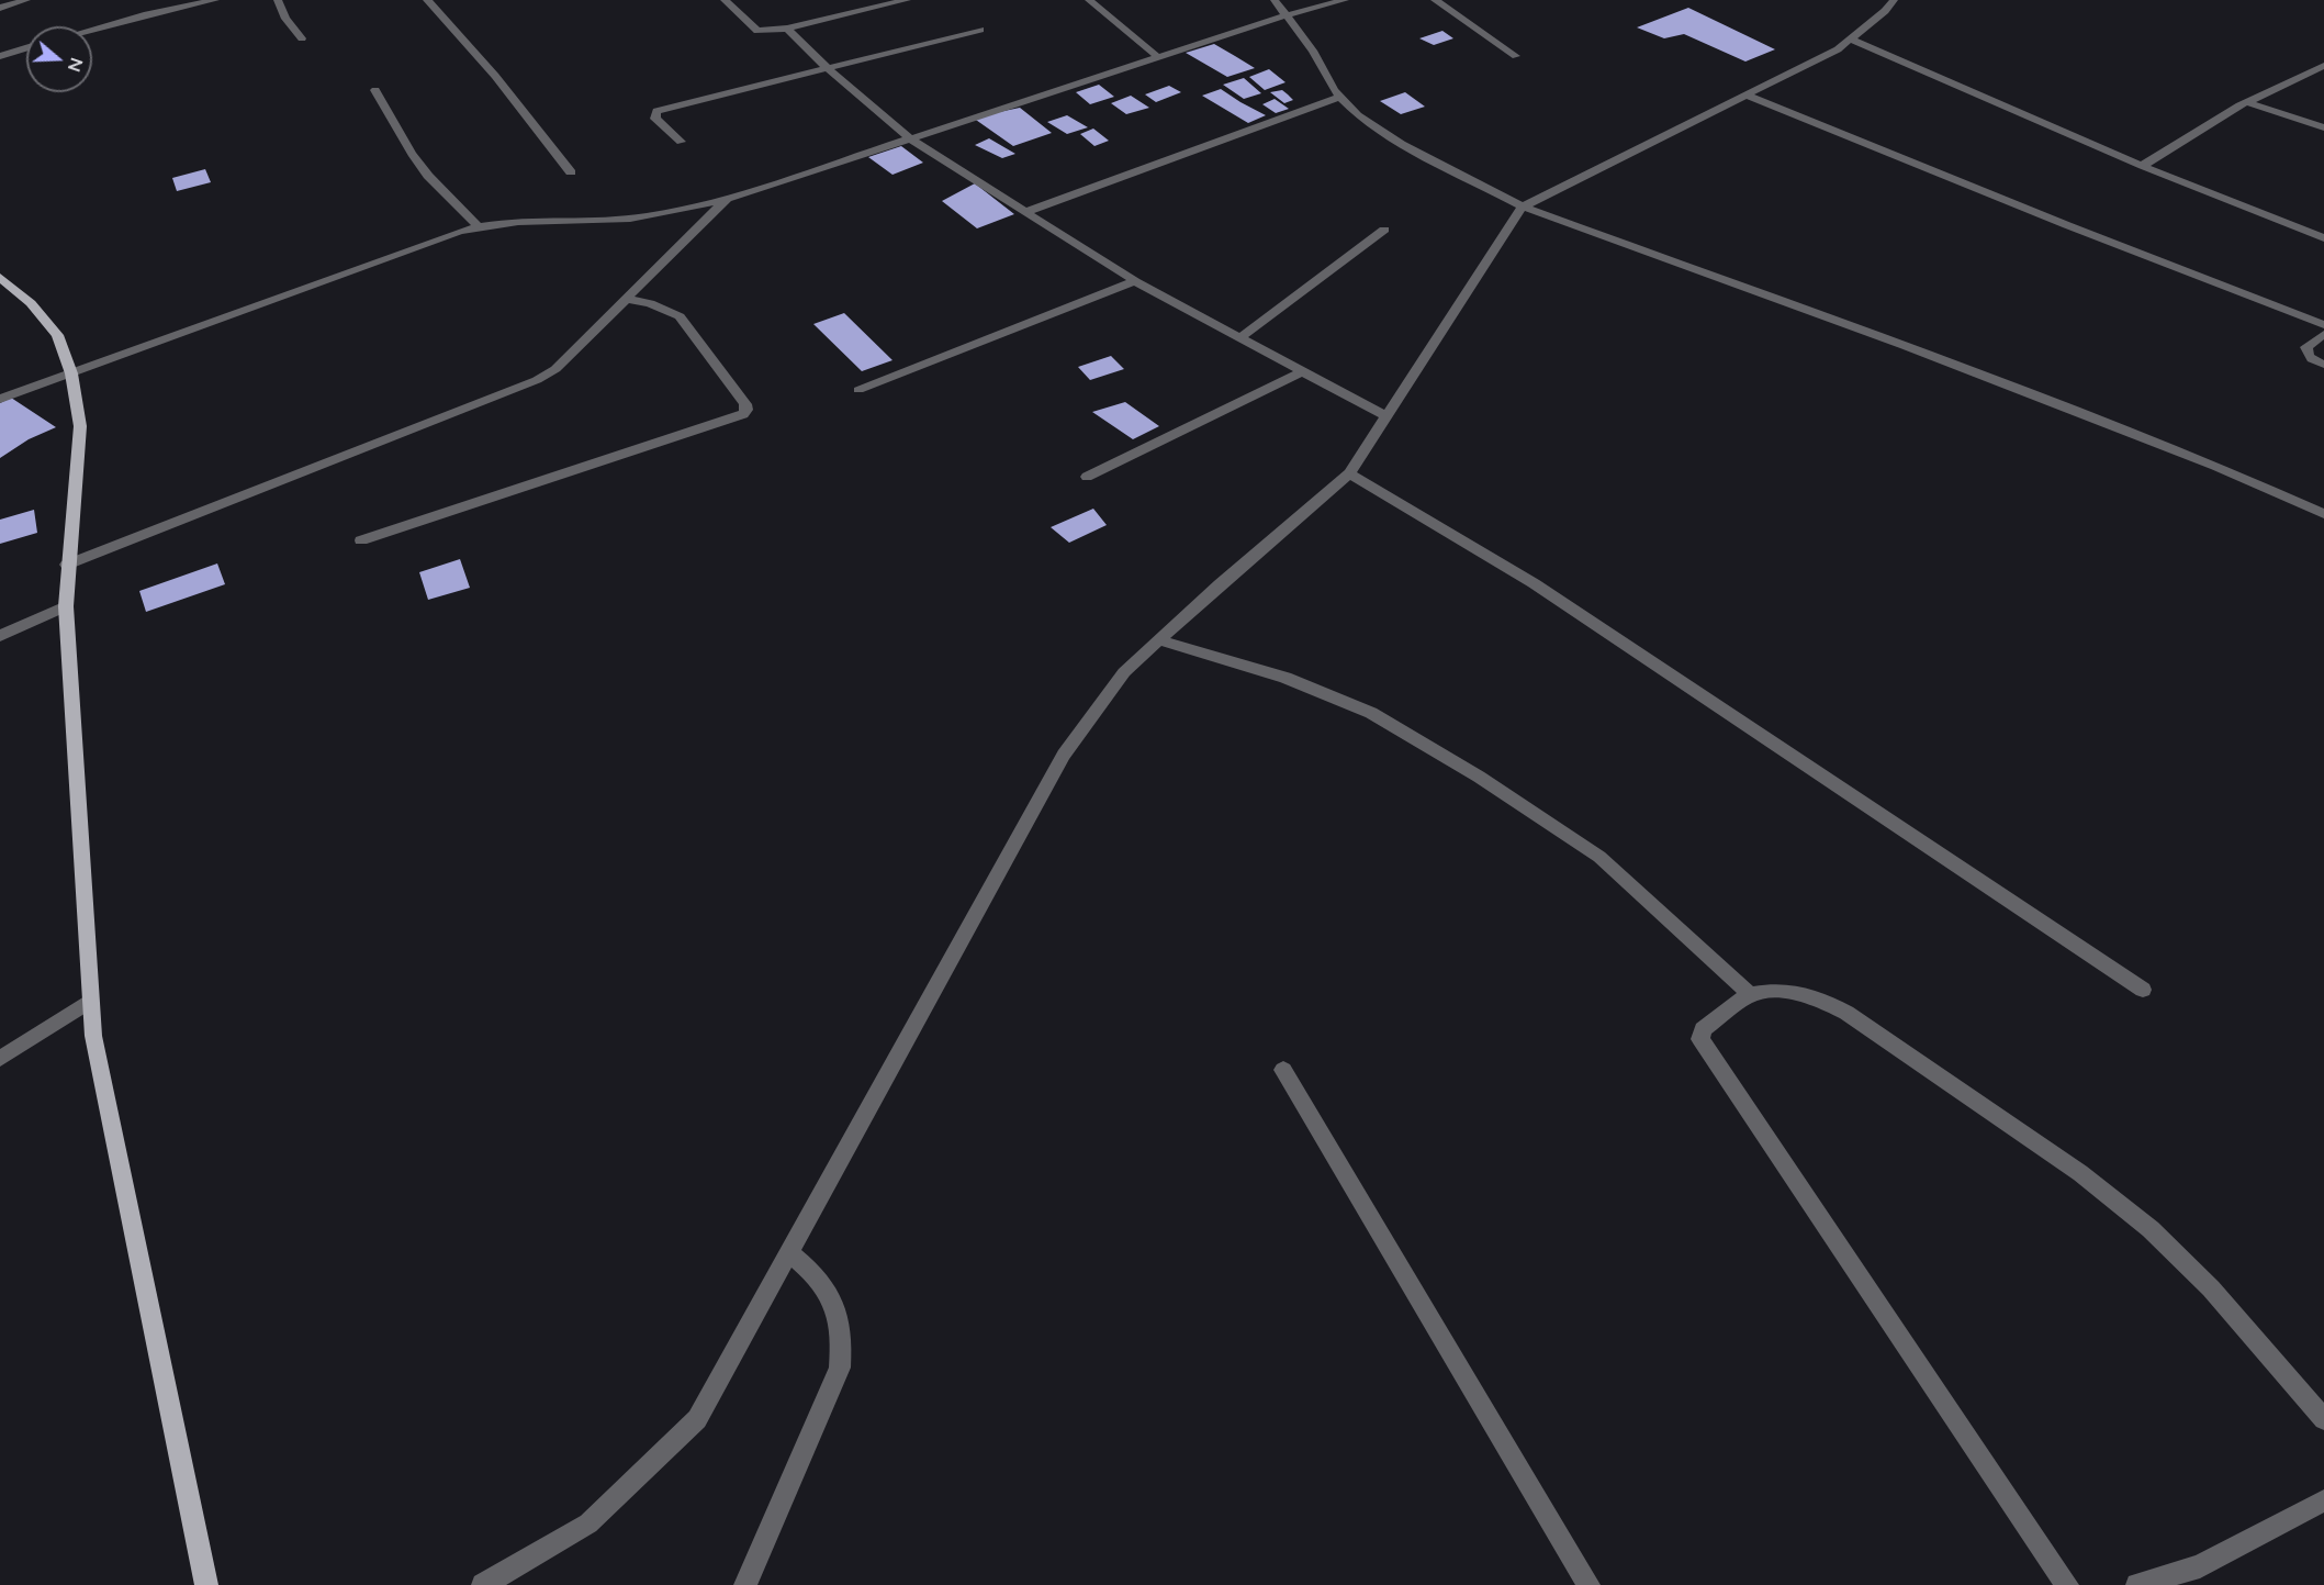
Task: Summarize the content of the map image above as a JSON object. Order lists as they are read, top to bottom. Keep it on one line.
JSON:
{"north":"right"}
